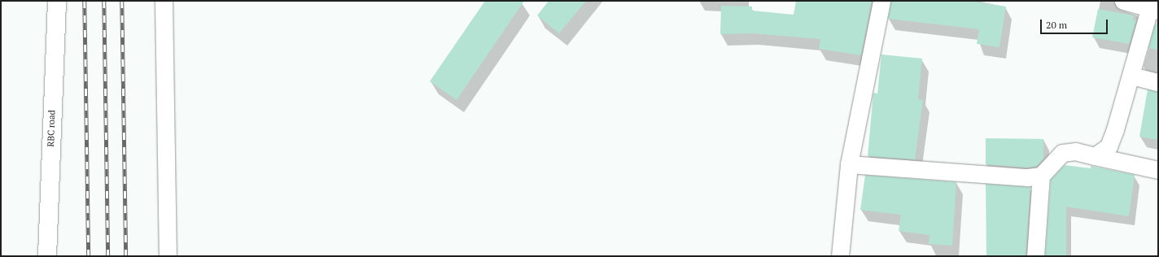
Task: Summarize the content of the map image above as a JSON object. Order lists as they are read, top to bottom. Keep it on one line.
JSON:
{"streets":{"street":["RBC road"]},"scale_bar":"20 m"}
